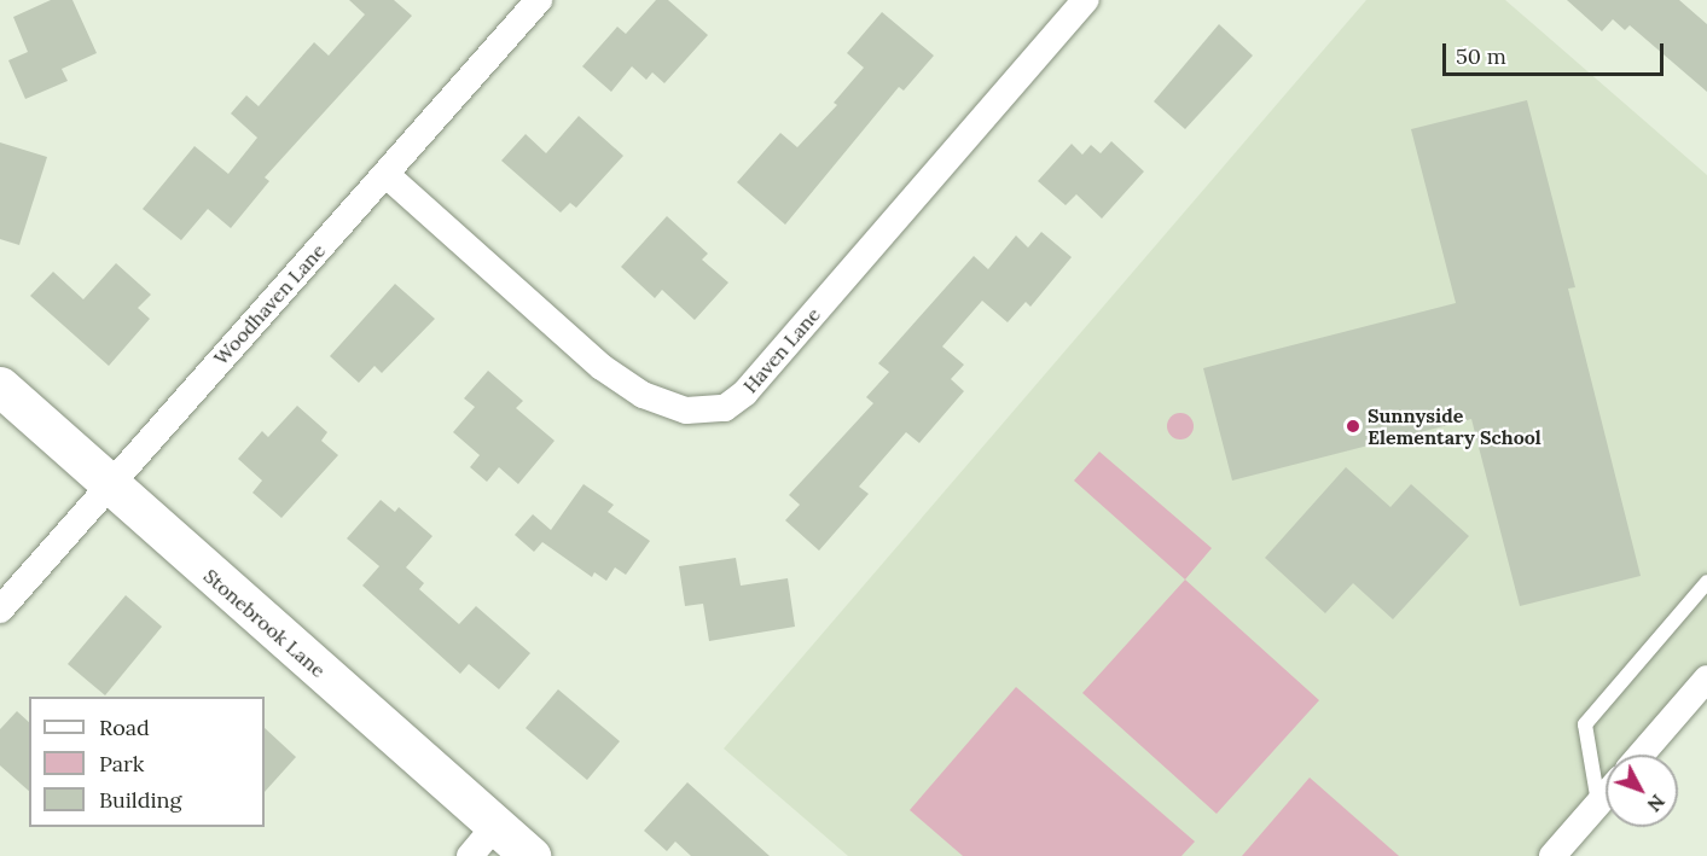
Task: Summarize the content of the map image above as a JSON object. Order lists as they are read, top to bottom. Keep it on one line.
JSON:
{"streets":{"street":["Woodhaven Lane","Haven Lane","Stonebrook Lane"]},"crossings":[["Woodhaven Lane","Haven Lane"],["Woodhaven Lane","Stonebrook Lane"]],"places":["Sunnyside Elementary School"],"legend":["Road","Park","Building"],"scale_bar":"50 m","north":"bottom right"}
